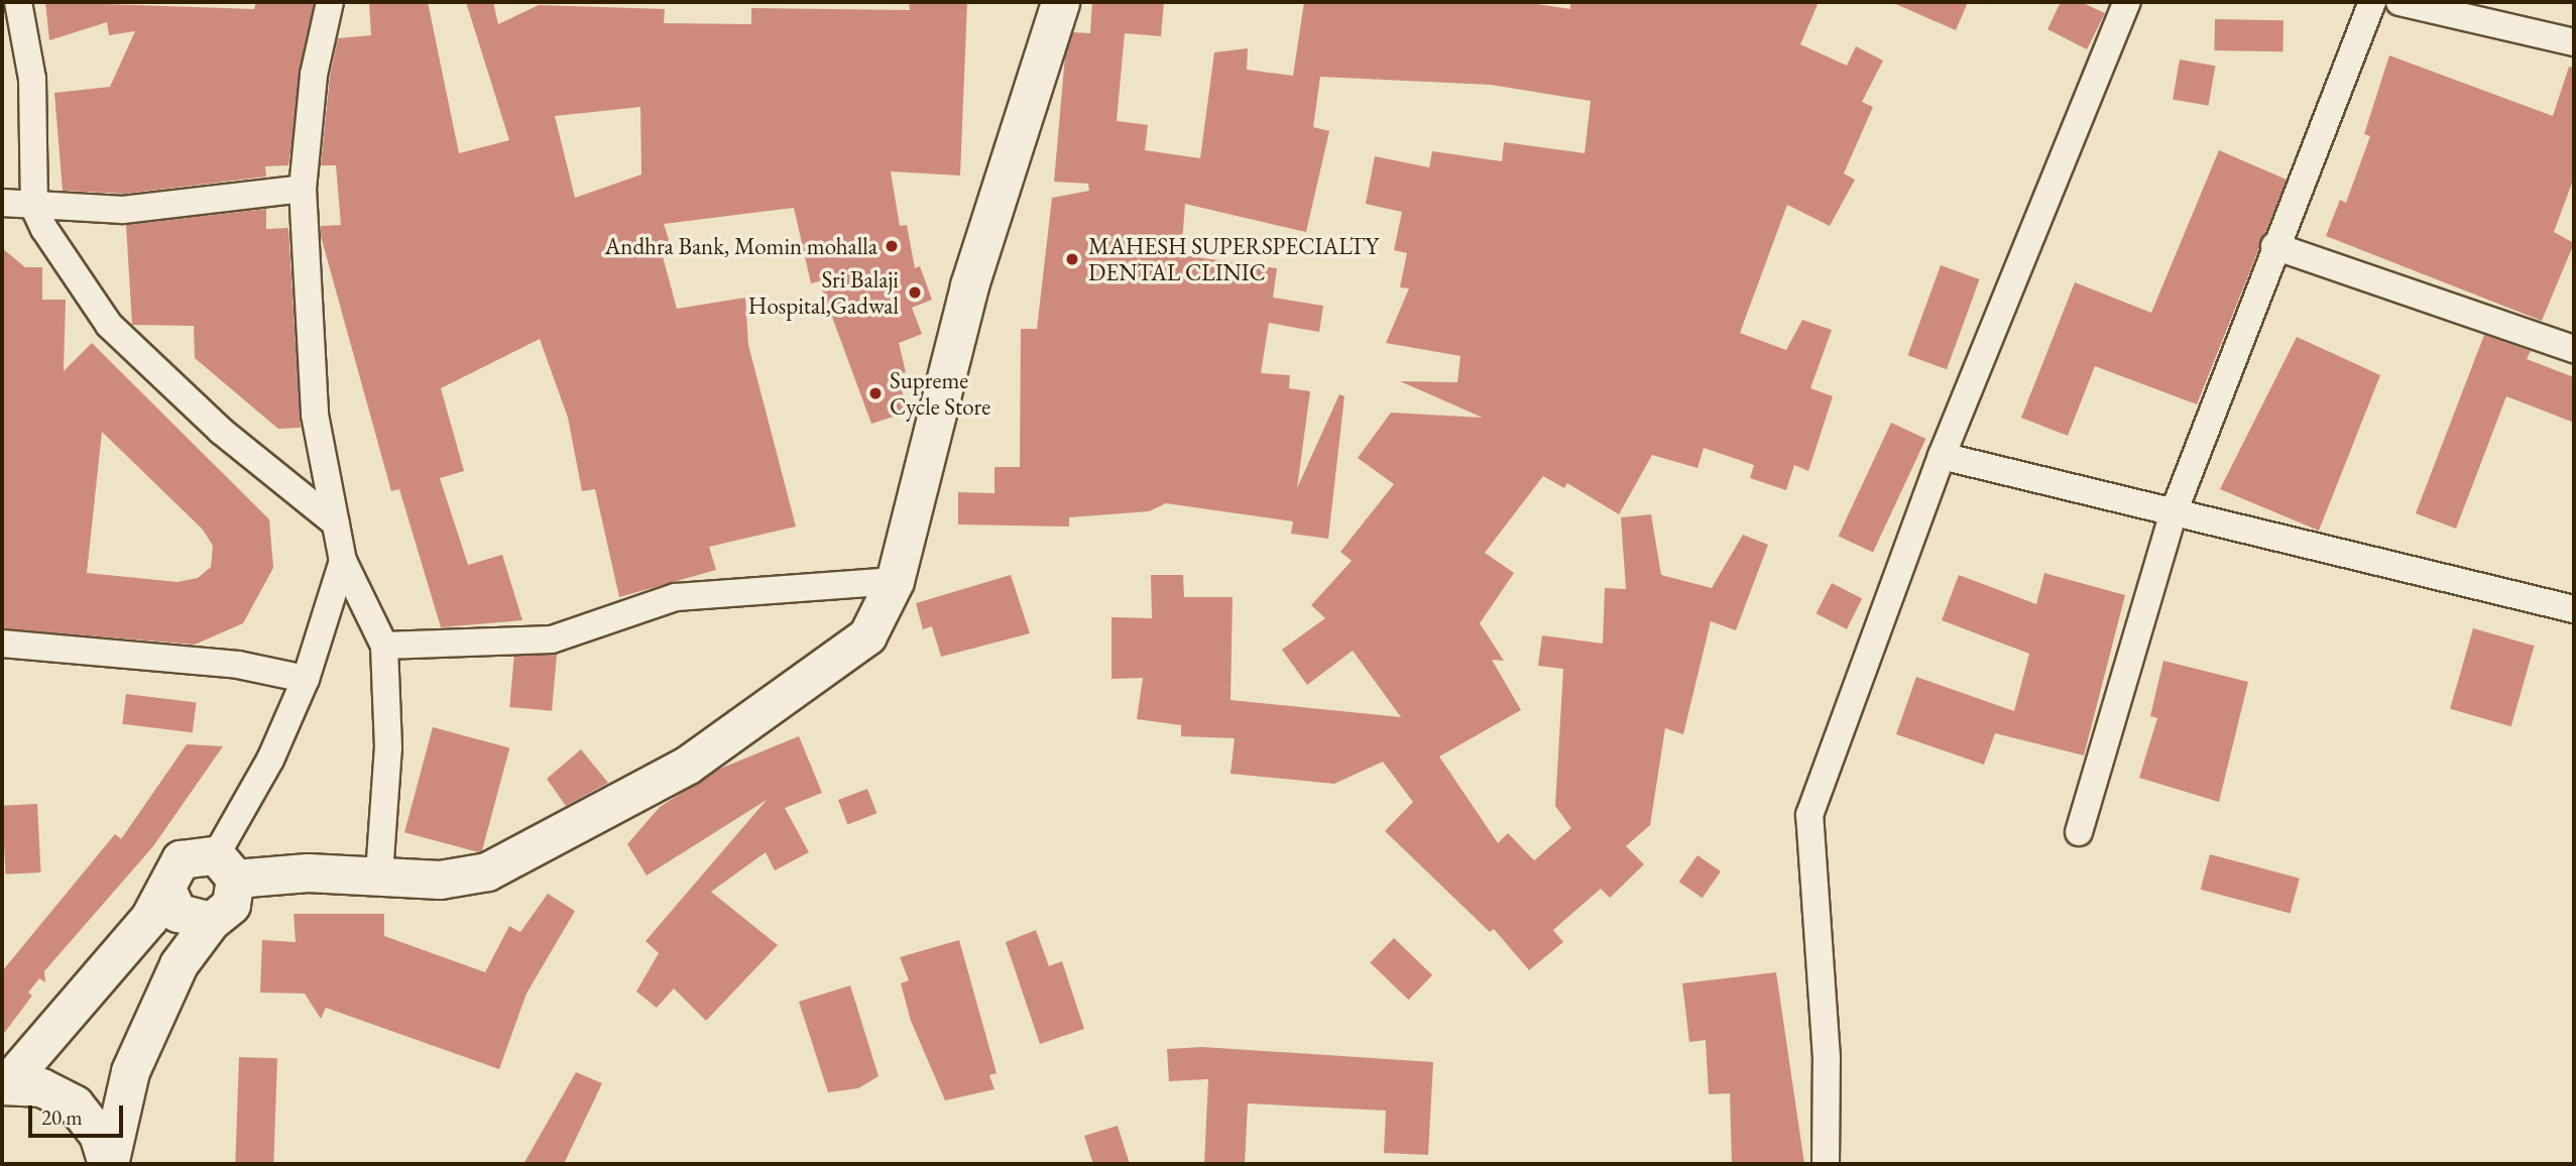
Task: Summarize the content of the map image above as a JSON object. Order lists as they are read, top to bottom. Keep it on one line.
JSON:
{"places":["Andhra Bank, Momin mohalla","MAHESH SUPERSPECIALTY DENTAL CLINIC","Sri Balaji Hospital,Gadwal","Supreme Cycle Store"],"scale_bar":"20 m"}
